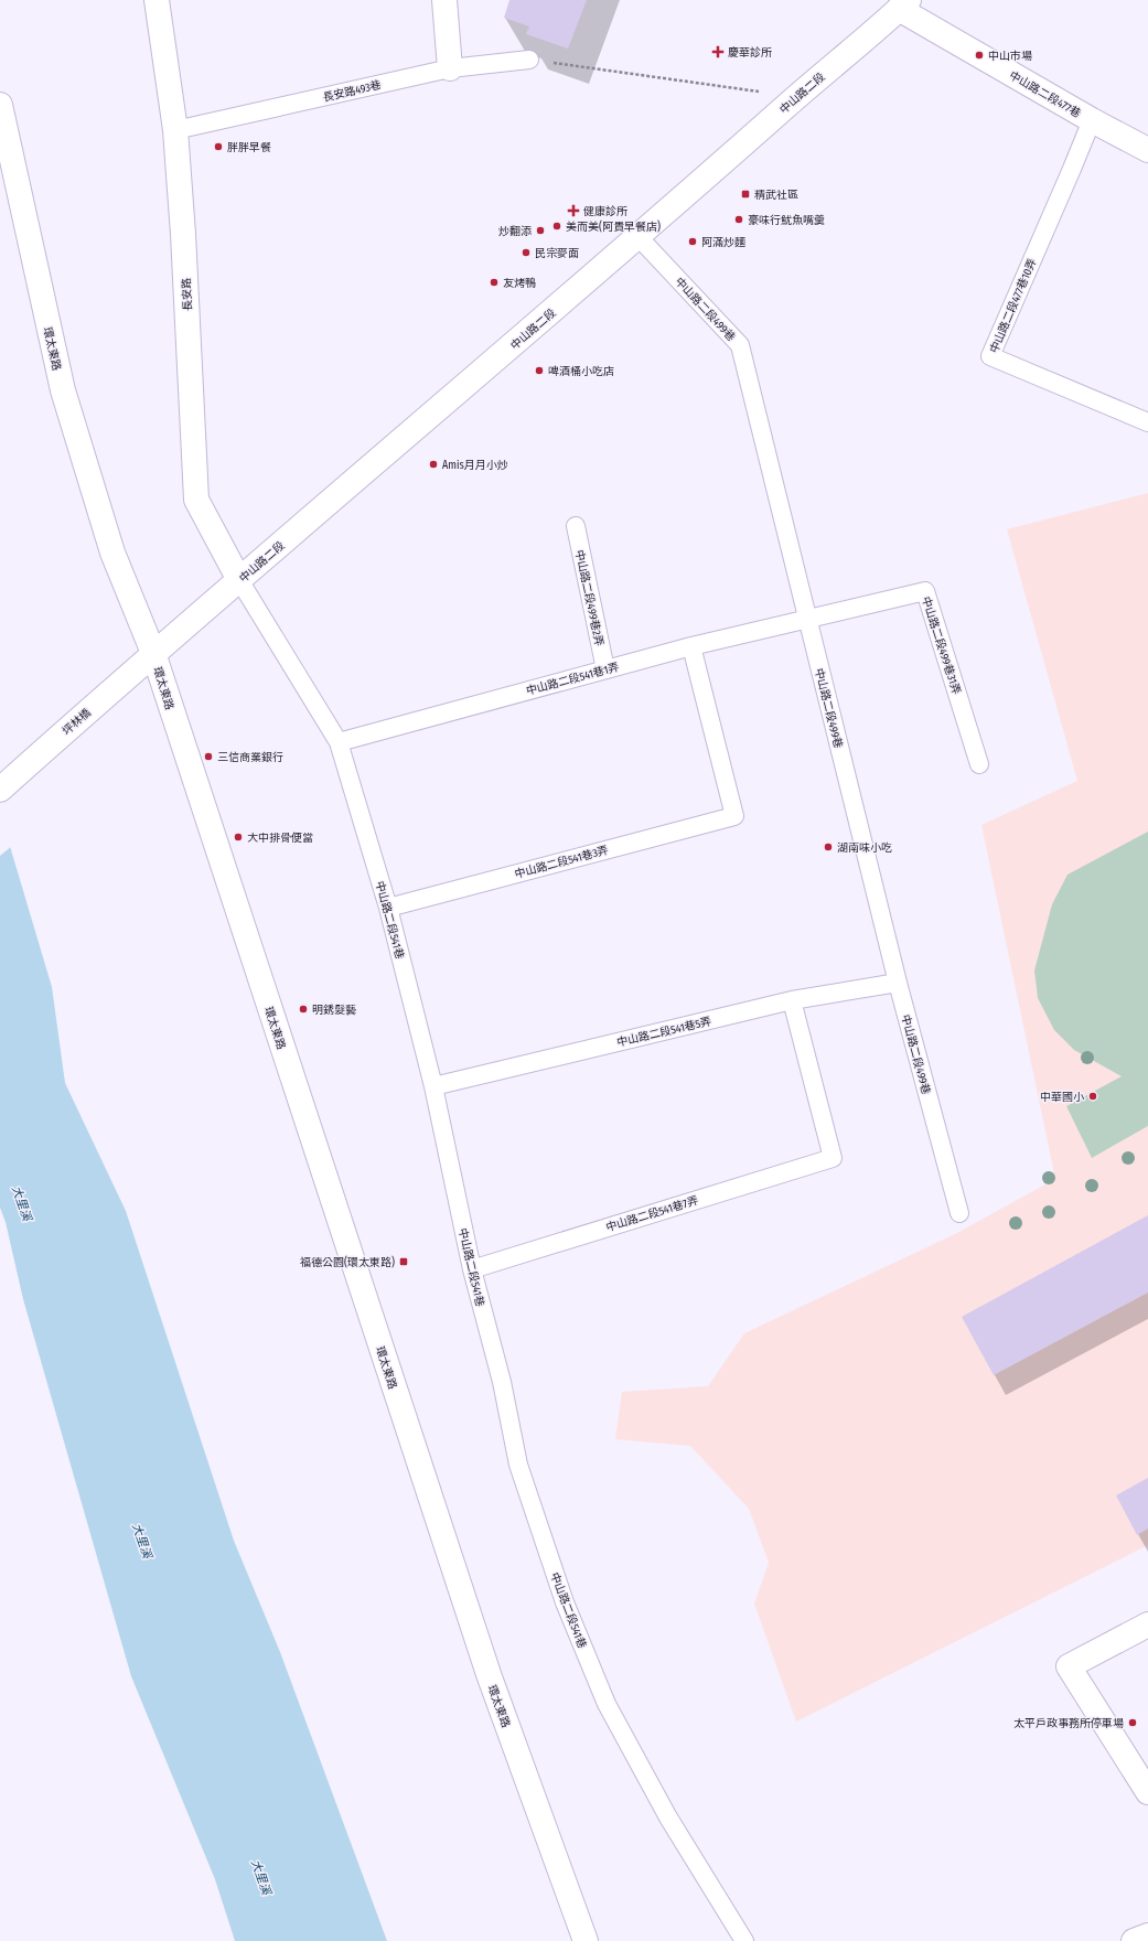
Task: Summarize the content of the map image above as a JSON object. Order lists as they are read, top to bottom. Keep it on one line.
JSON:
{"streets":{"street":["中山路二段","中山路二段477巷","長安路","環太東路","坪林橋"],"lane":["長安路493巷","中山路二段477巷10弄","中山路二段499巷","中山路二段499巷2弄","中山路二段499巷31弄","中山路二段541巷1弄","中山路二段541巷3弄","中山路二段541巷","中山路二段541巷5弄","中山路二段541巷7弄"]},"crossings":[["長安路493巷","長安路"],["中山路二段","中山路二段477巷"],["中山路二段","長安路"],["中山路二段","中山路二段499巷"],["中山路二段","環太東路"],["中山路二段","坪林橋"],["中山路二段","中山路二段541巷"],["中山路二段477巷","中山路二段477巷10弄"],["長安路","中山路二段541巷"],["中山路二段499巷","中山路二段499巷31弄"],["中山路二段499巷","中山路二段541巷1弄"],["中山路二段499巷","中山路二段541巷5弄"],["環太東路","坪林橋"],["中山路二段499巷2弄","中山路二段541巷1弄"],["中山路二段499巷31弄","中山路二段541巷1弄"],["中山路二段541巷1弄","中山路二段541巷3弄"],["中山路二段541巷1弄","中山路二段541巷"],["中山路二段541巷3弄","中山路二段541巷"],["中山路二段541巷","中山路二段541巷5弄"],["中山路二段541巷","中山路二段541巷7弄"],["中山路二段541巷5弄","中山路二段541巷7弄"]],"water":["大里溪"],"places":{"health":["慶華診所","健康診所"],"other":["中山市場","胖胖早餐","豪味行魷魚嘴羹","美而美(阿貴早餐店)","炒翻添","阿滿炒麵","民宗麥面","友烤鴨","啤酒桶小吃店","Amis月月小炒","三信商業銀行","大中排骨便當","湖南味小吃","明銹髮藝","中華國小","太平戶政事務所停車場"],"transit":["精武社區","福德公園(環太東路)"]}}
